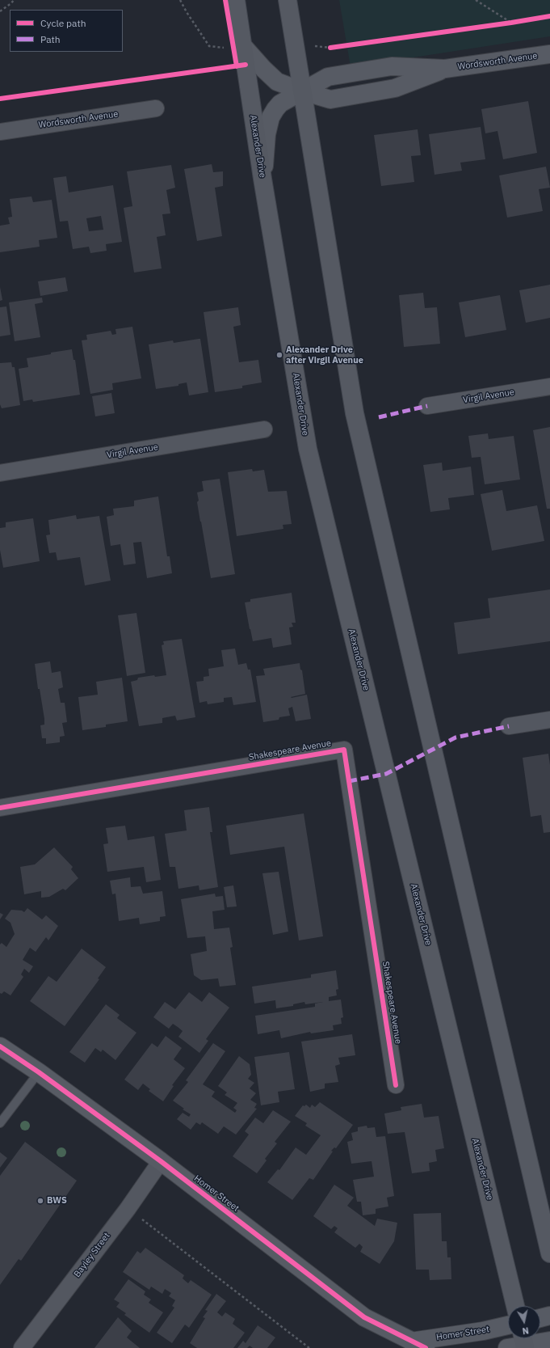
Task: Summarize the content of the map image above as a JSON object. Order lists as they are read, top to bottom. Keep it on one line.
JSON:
{"streets":{"main road":["Alexander Drive"],"street":["Wordsworth Avenue","Virgil Avenue","Shakespeare Avenue","Homer Street","Bayley Street"]},"crossings":[["Wordsworth Avenue","Alexander Drive"],["Homer Street","Bayley Street"]],"places":["Alexander Drive after Virgil Avenue","BWS"],"legend":["Cycle path","Path"],"north":"bottom"}
